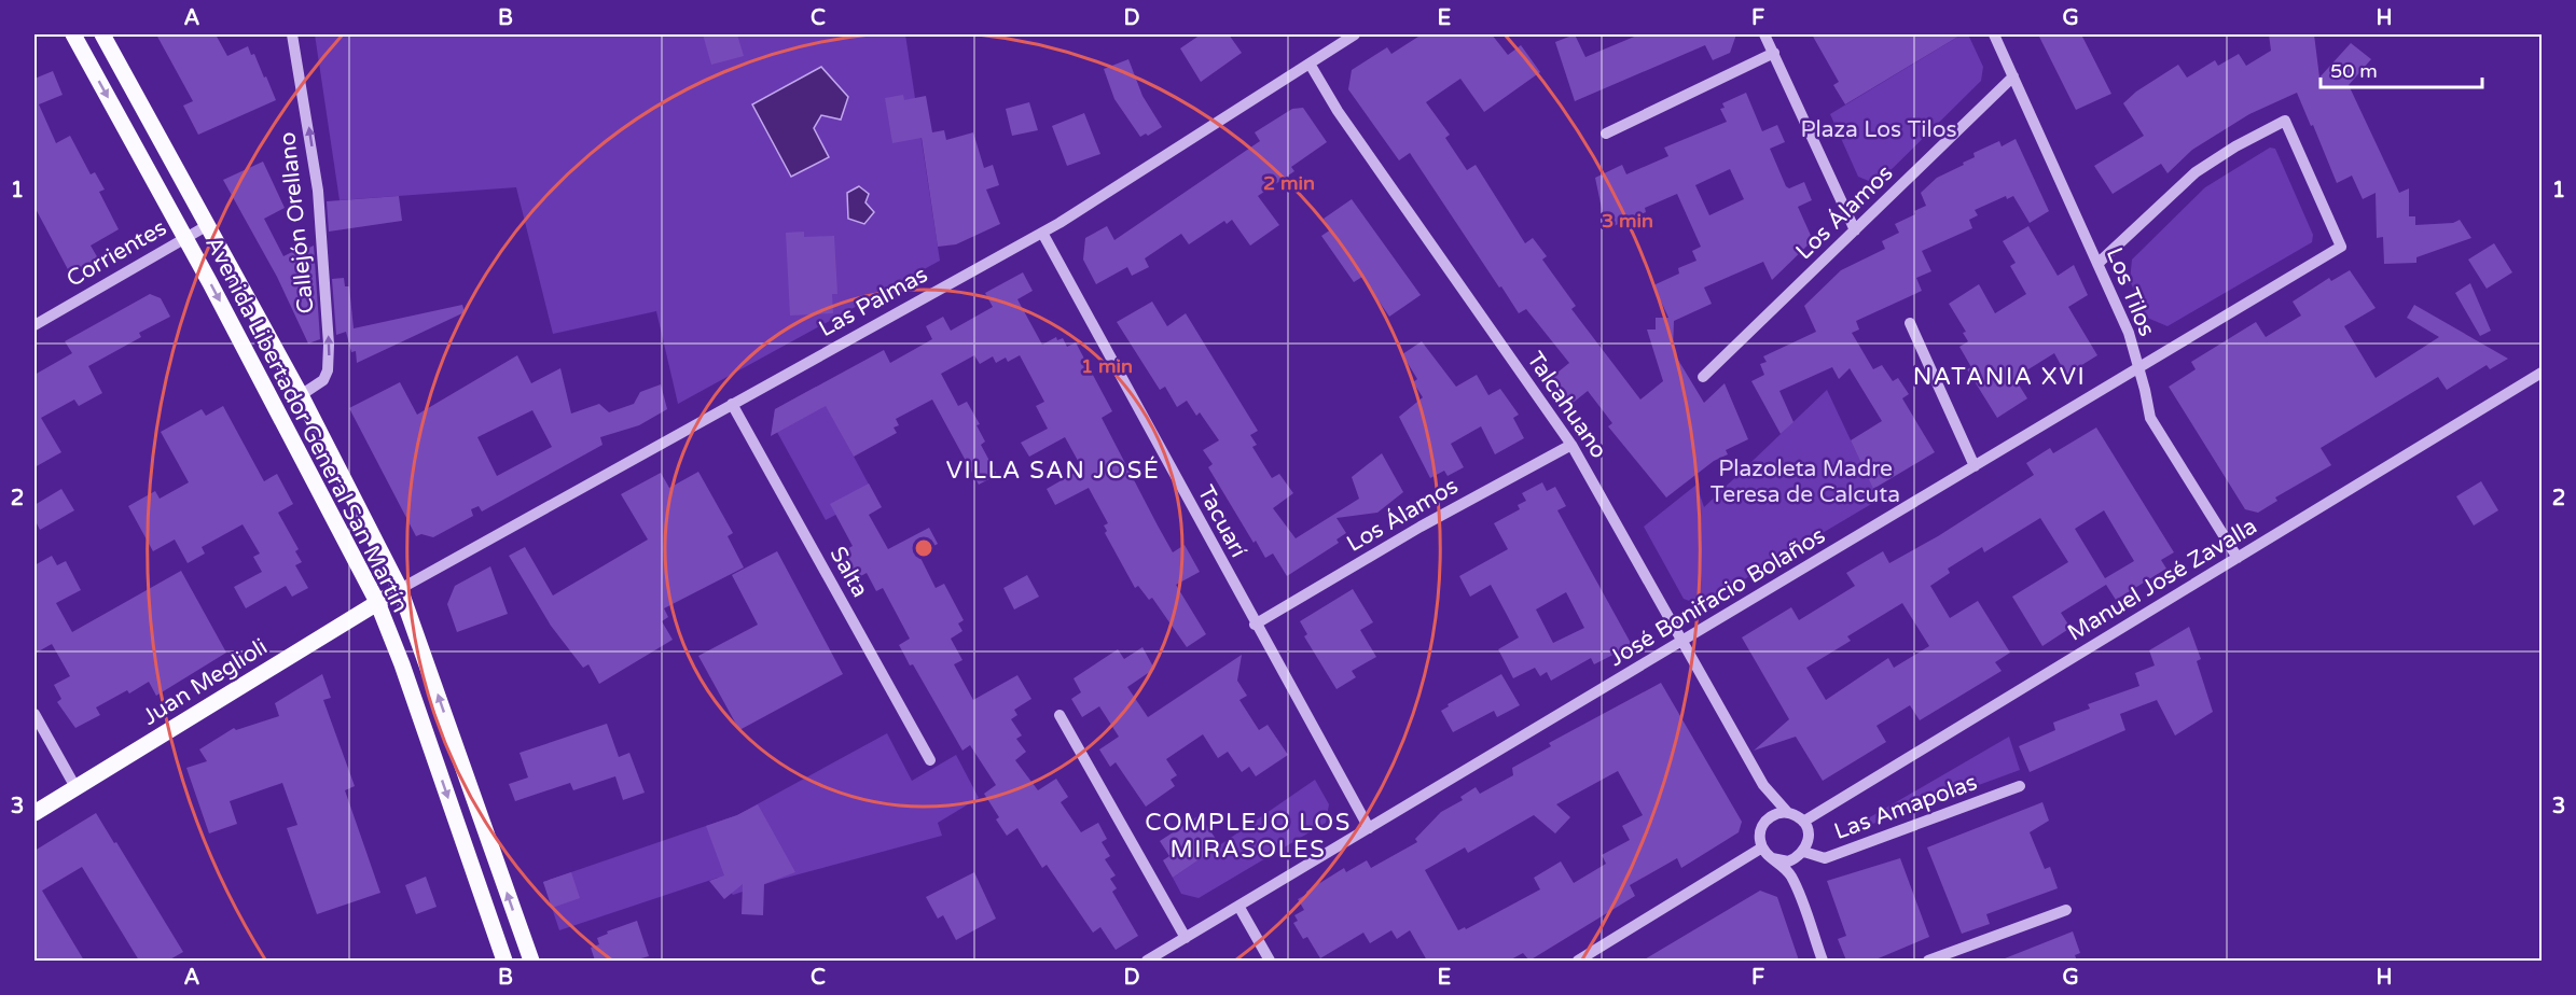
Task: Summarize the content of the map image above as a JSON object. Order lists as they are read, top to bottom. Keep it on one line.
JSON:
{"streets":{"main road":["Avenida Libertador General San Martín","Juan Meglioli"],"street":["Los Álamos","Callejón Orellano","Corrientes","Los Tilos","Las Palmas","Talcahuano","Tacuarí","Salta","Manuel José Zavalla","José Bonifacio Bolaños","Las Amapolas"]},"crossings":[["Los Álamos","Los Tilos"],["Los Álamos","Talcahuano"],["Los Álamos","Tacuarí"],["Callejón Orellano","Avenida Libertador General San Martín"],["Corrientes","Avenida Libertador General San Martín"],["Los Tilos","Manuel José Zavalla"],["Los Tilos","José Bonifacio Bolaños"],["Las Palmas","Talcahuano"],["Las Palmas","Avenida Libertador General San Martín"],["Las Palmas","Tacuarí"],["Las Palmas","Salta"],["Las Palmas","Juan Meglioli"],["Talcahuano","Manuel José Zavalla"],["Talcahuano","José Bonifacio Bolaños"],["Talcahuano","Las Amapolas"],["Avenida Libertador General San Martín","Juan Meglioli"],["Tacuarí","José Bonifacio Bolaños"],["Manuel José Zavalla","Las Amapolas"]],"one_way":["Callejón Orellano"],"districts":["NATANIA XVI","VILLA SAN JOSÉ","COMPLEJO LOS MIRASOLES"],"parks":["Plaza Los Tilos","Plazoleta Madre Teresa de Calcuta"],"scale_bar":"50 m","grid":{"columns":["A","B","C","D","E","F","G","H"],"rows":["1","2","3"]},"rings":["2 min","3 min","1 min"]}
